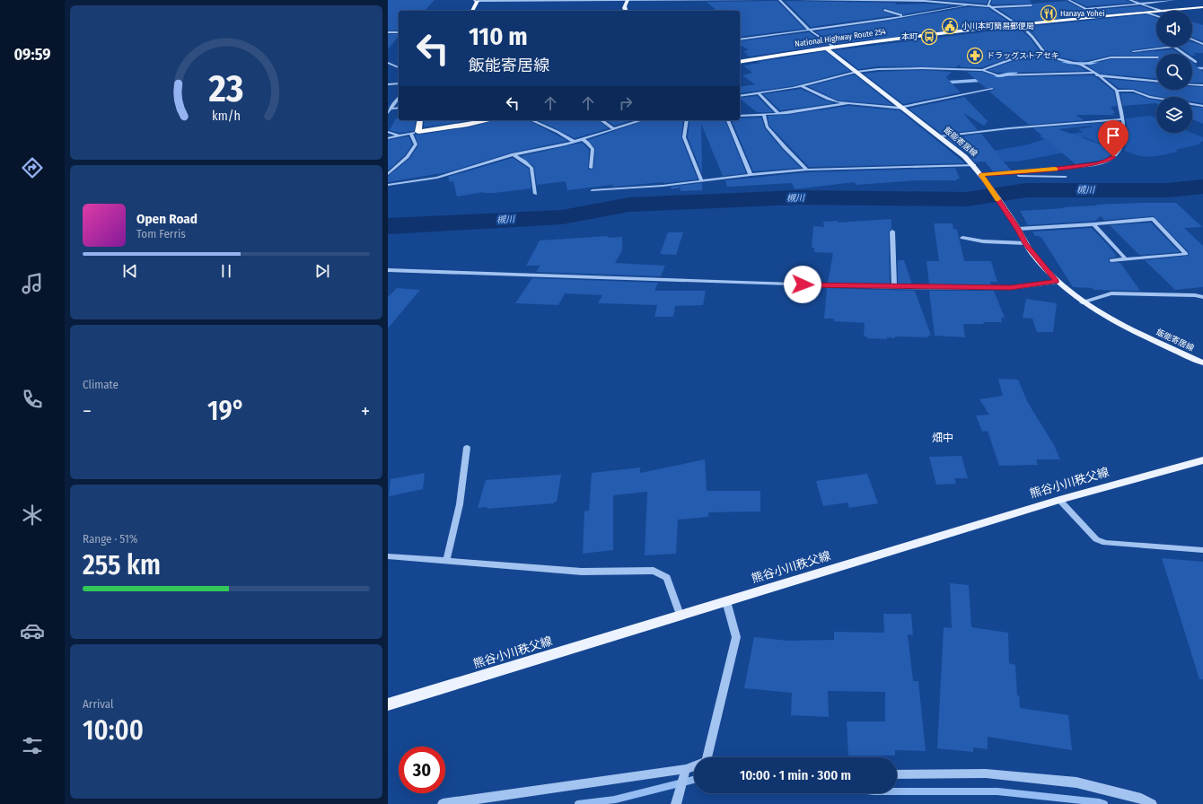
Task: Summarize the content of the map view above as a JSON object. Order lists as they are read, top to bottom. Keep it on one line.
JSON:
{"streets":{"highway":["National Highway Route 254"],"main road":["飯能寄居線","熊谷小川秩父線"]},"crossings":[["National Highway Route 254","飯能寄居線"]],"districts":["畑中"],"water":["槻川"],"places":{"restaurant":["Hanaya Yohei"],"public building":["小川本町簡易郵便局"],"bus stop":["本町"],"pharmacy":["ドラッグストアセキ"]},"page":{"tabs":"09:59","turn":["110 m","飯能寄居線"],"song":["Open Road","Tom Ferris"],"tile":["Climate",["Range · 51%","255 km"],["Arrival","10:00"]],"heat":["−","19°","+"],"limit":"30","trip":"10:00 · 1 min · 300 m","gauge":["23","km/h"]}}
